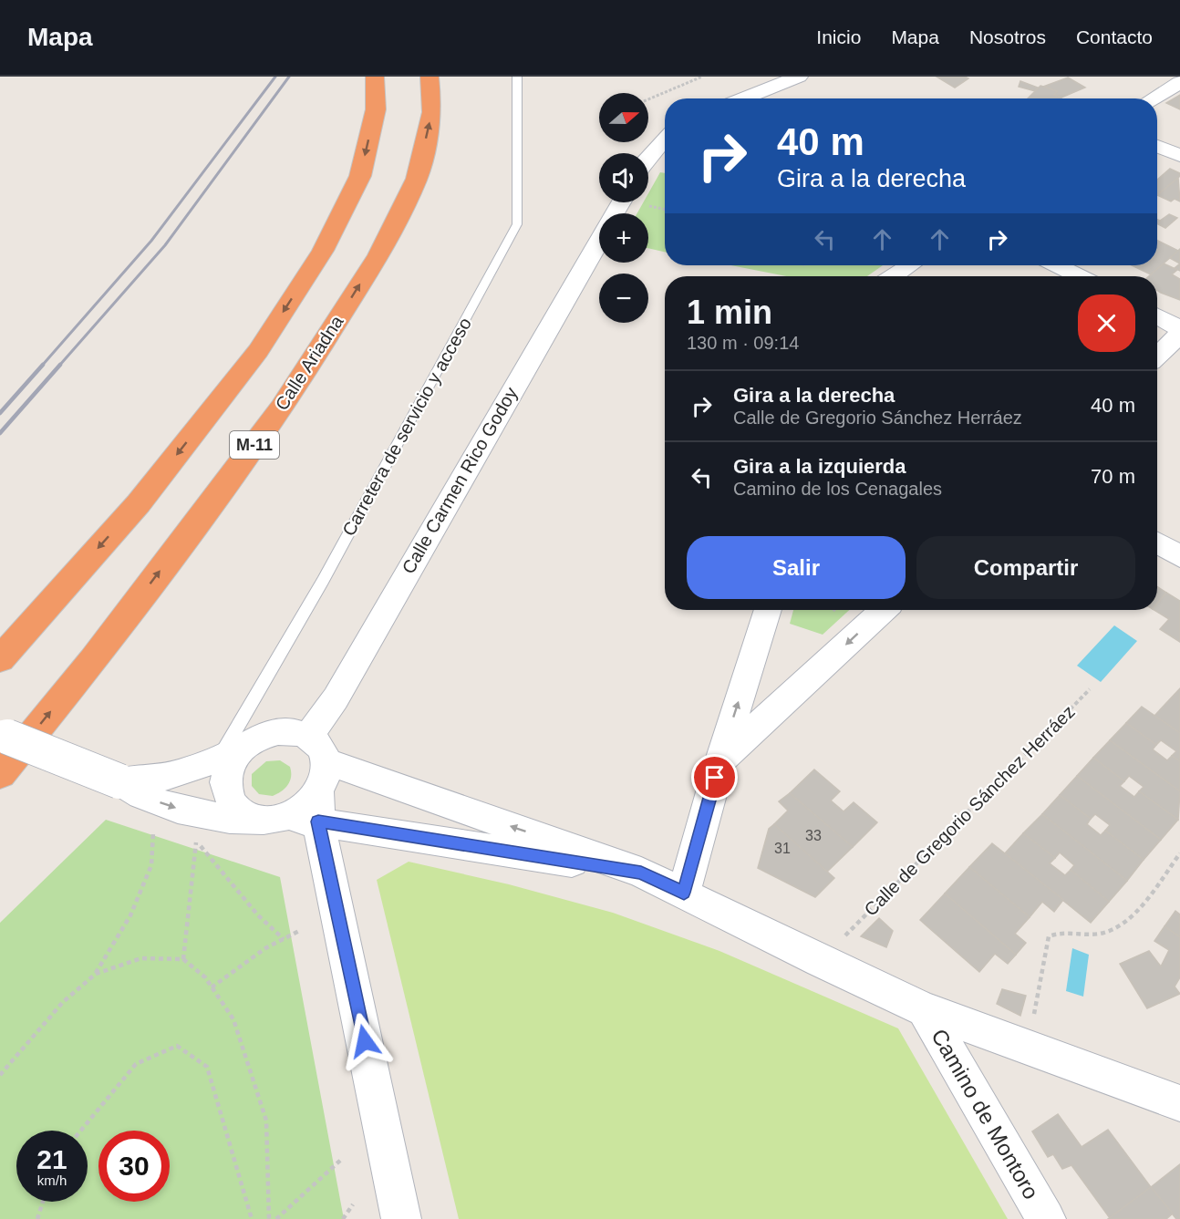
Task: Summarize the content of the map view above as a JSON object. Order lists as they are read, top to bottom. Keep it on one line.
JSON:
{"streets":{"highway":["Calle Ariadna","M-11"],"street":["Calle Carmen Rico Godoy","Camino de Montoro"],"lane":["Carretera de servicio y acceso"],"path":["Calle de Gregorio Sánchez Herráez"]},"crossings":[["Carretera de servicio y acceso","Calle Carmen Rico Godoy"]],"house_numbers":["33","31"],"north":"right","page":{"header":"Mapa","nav":["Inicio","Mapa","Nosotros","Contacto"],"map_buttons":["+","−"],"turn":["40 m","Gira a la derecha"],"heading":["1 min","130 m · 09:14"],"list":[{"name":"Gira a la derecha","note":"Calle de Gregorio Sánchez Herráez","value":"40 m"},{"name":"Gira a la izquierda","note":"Camino de los Cenagales","value":"70 m"}],"buttons":["Salir","Compartir"],"speed":"21 km/h","limit":"30"}}
